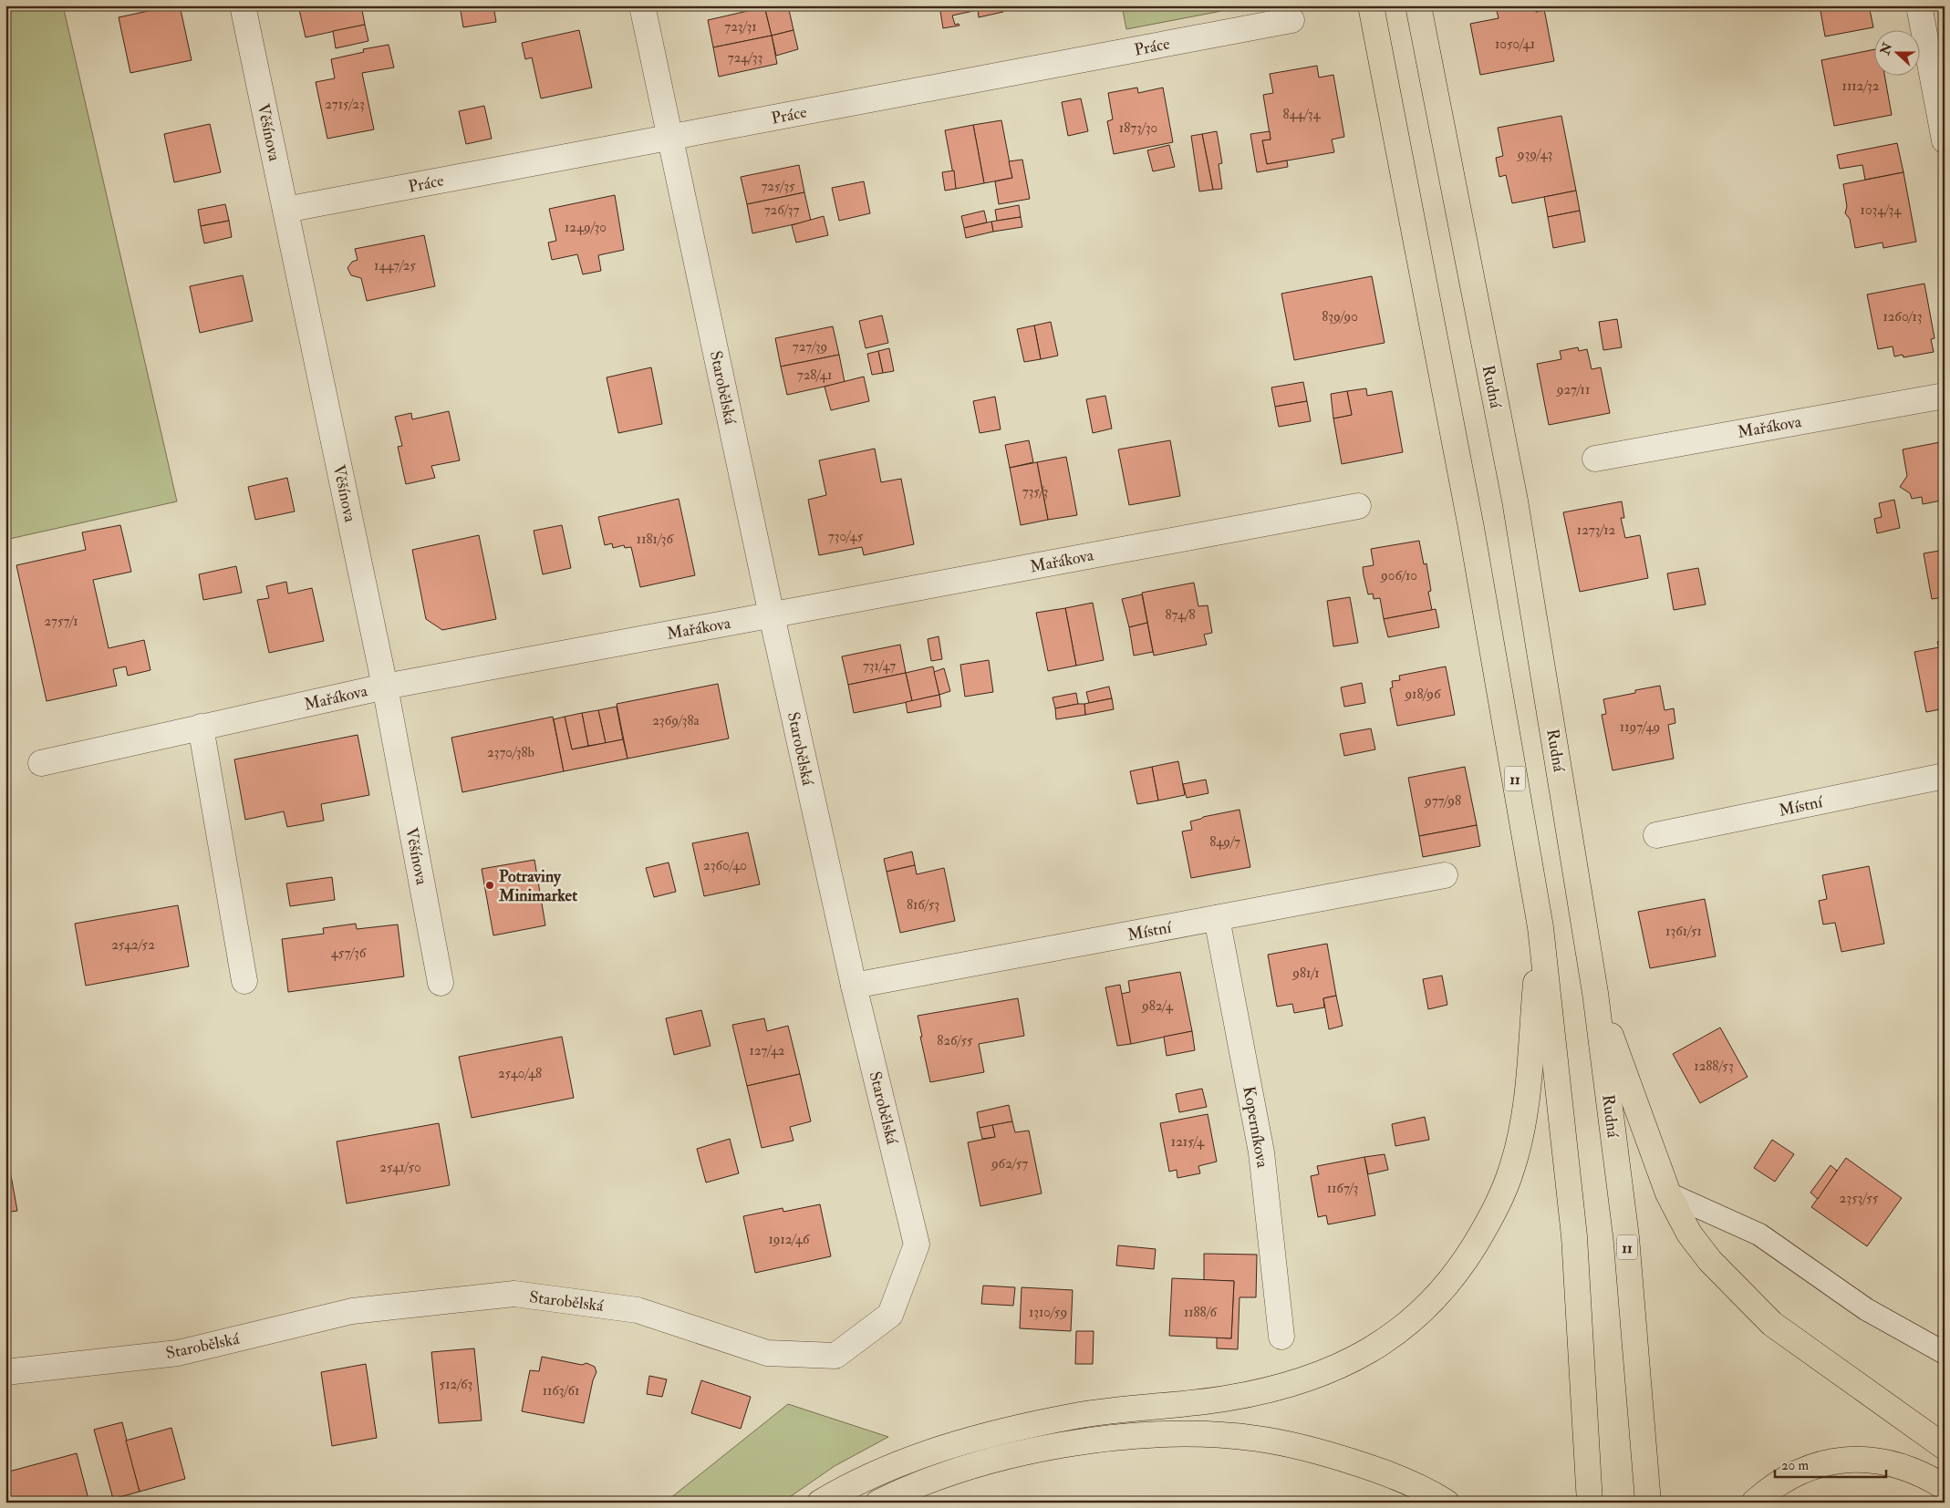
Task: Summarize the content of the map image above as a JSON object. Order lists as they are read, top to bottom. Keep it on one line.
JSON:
{"streets":{"highway":["Rudná","11"],"street":["Práce","Věšínova","Starobělská","Mařákova","Místní","Koperníkova"]},"crossings":[["Práce","Věšínova"],["Práce","Starobělská"],["Věšínova","Mařákova"],["Starobělská","Mařákova"],["Starobělská","Místní"],["Místní","Koperníkova"]],"places":["Potraviny Minimarket"],"house_numbers":["723/31","1050/41","724/33","1112/32","2715/23","844/34","1873/30","939/43","725/35","726/37","1034/34","1249/30","1447/25","839/90","1260/13","727/39","728/41","927/11","735/3","1273/12","730/45","1181/36","906/10","874/8","2757/1","731/47","918/96","2369/38a","1197/49","2370/38b","977/98","849/7","2360/40","816/53","1361/51","2542/52","457/36","981/1","982/4","826/55","127/42","1288/53","2540/48","1215/4","962/57","2541/50","1167/3","2353/55","1912/46","1310/59","1188/6","512/63","1163/61"],"scale_bar":"20 m","north":"left"}
